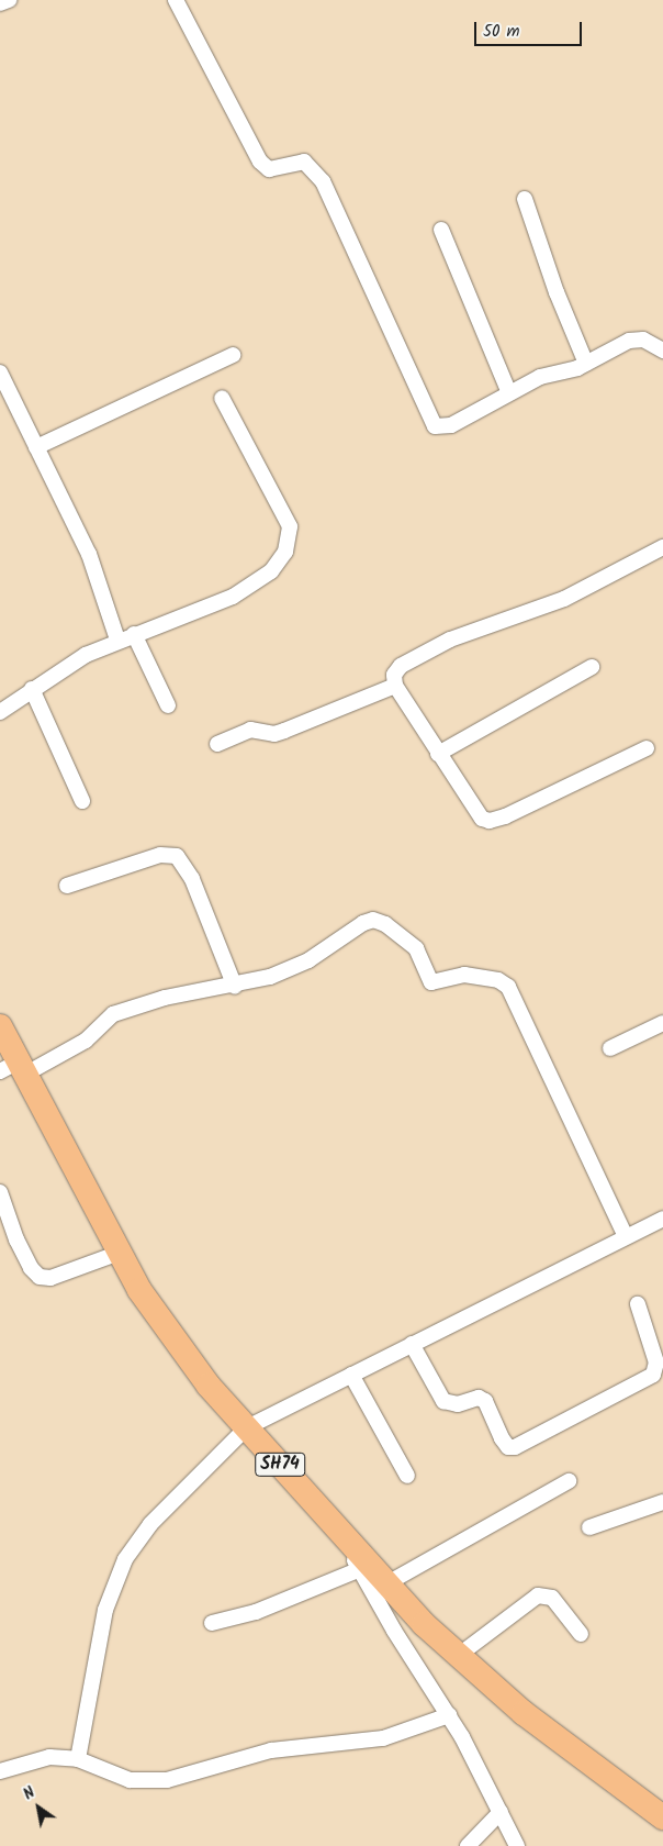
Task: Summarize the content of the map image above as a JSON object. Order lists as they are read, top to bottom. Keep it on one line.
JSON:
{"streets":{"highway":["SH74"]},"scale_bar":"50 m","north":"top left"}
